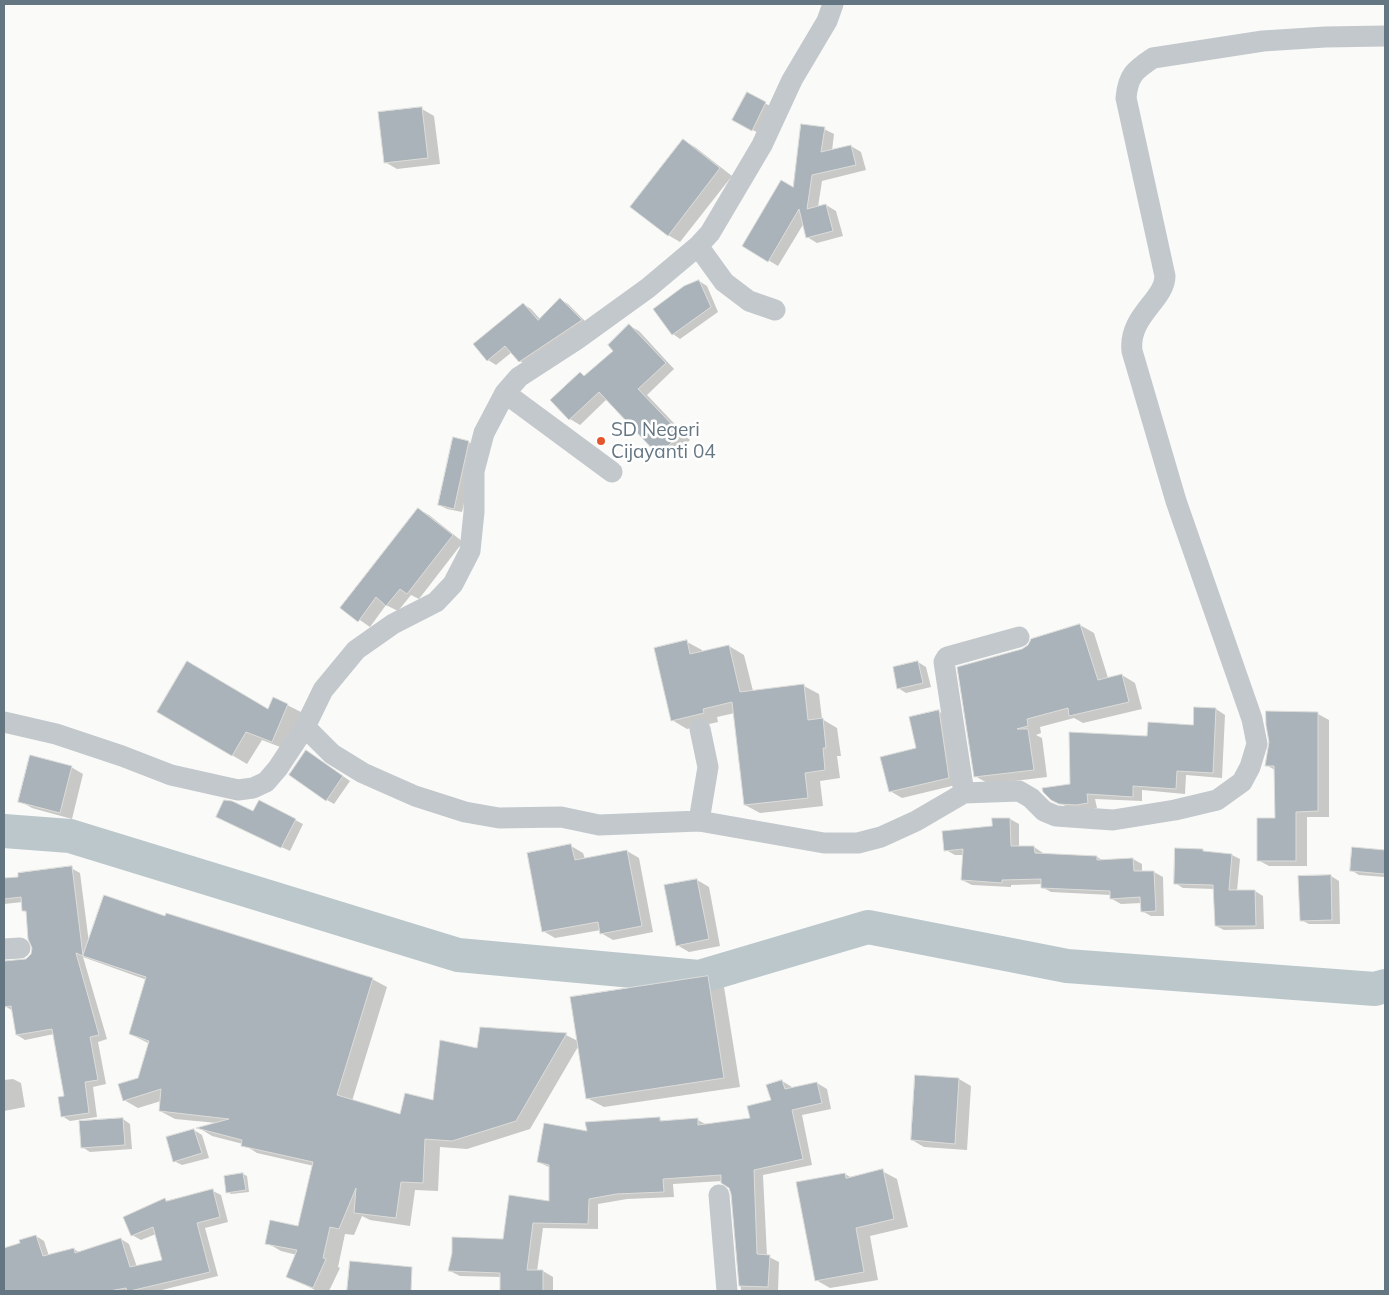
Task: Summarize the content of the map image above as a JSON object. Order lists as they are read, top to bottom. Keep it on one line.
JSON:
{"places":["SD Negeri Cijayanti 04"]}
